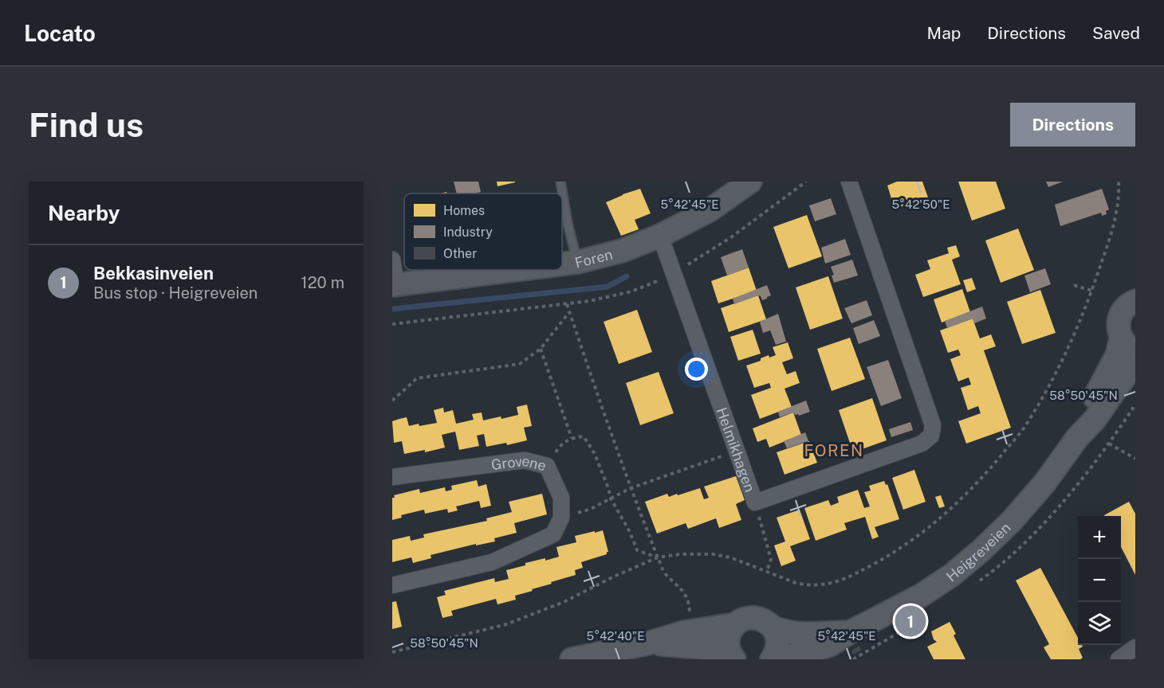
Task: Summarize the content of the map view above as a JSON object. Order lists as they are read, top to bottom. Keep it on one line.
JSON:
{"streets":{"main road":["Foren","Heigreveien"],"street":["Helmikhagen","Grovene"]},"crossings":[["Foren","Helmikhagen"]],"districts":["FOREN"],"legend":["Homes","Industry","Other"],"page":{"header":"Locato","nav":["Map","Directions","Saved"],"buttons":"Directions","title":"Find us","heading":"Nearby","list":[{"mark":"1","name":"Bekkasinveien","note":"Bus stop · Heigreveien","value":"120 m"}],"map_buttons":["+","−"],"pins":"1"},"coordinates":["5°42'50\"E","5°42'45\"E","58°50'45\"N","5°42'40\"E"]}
